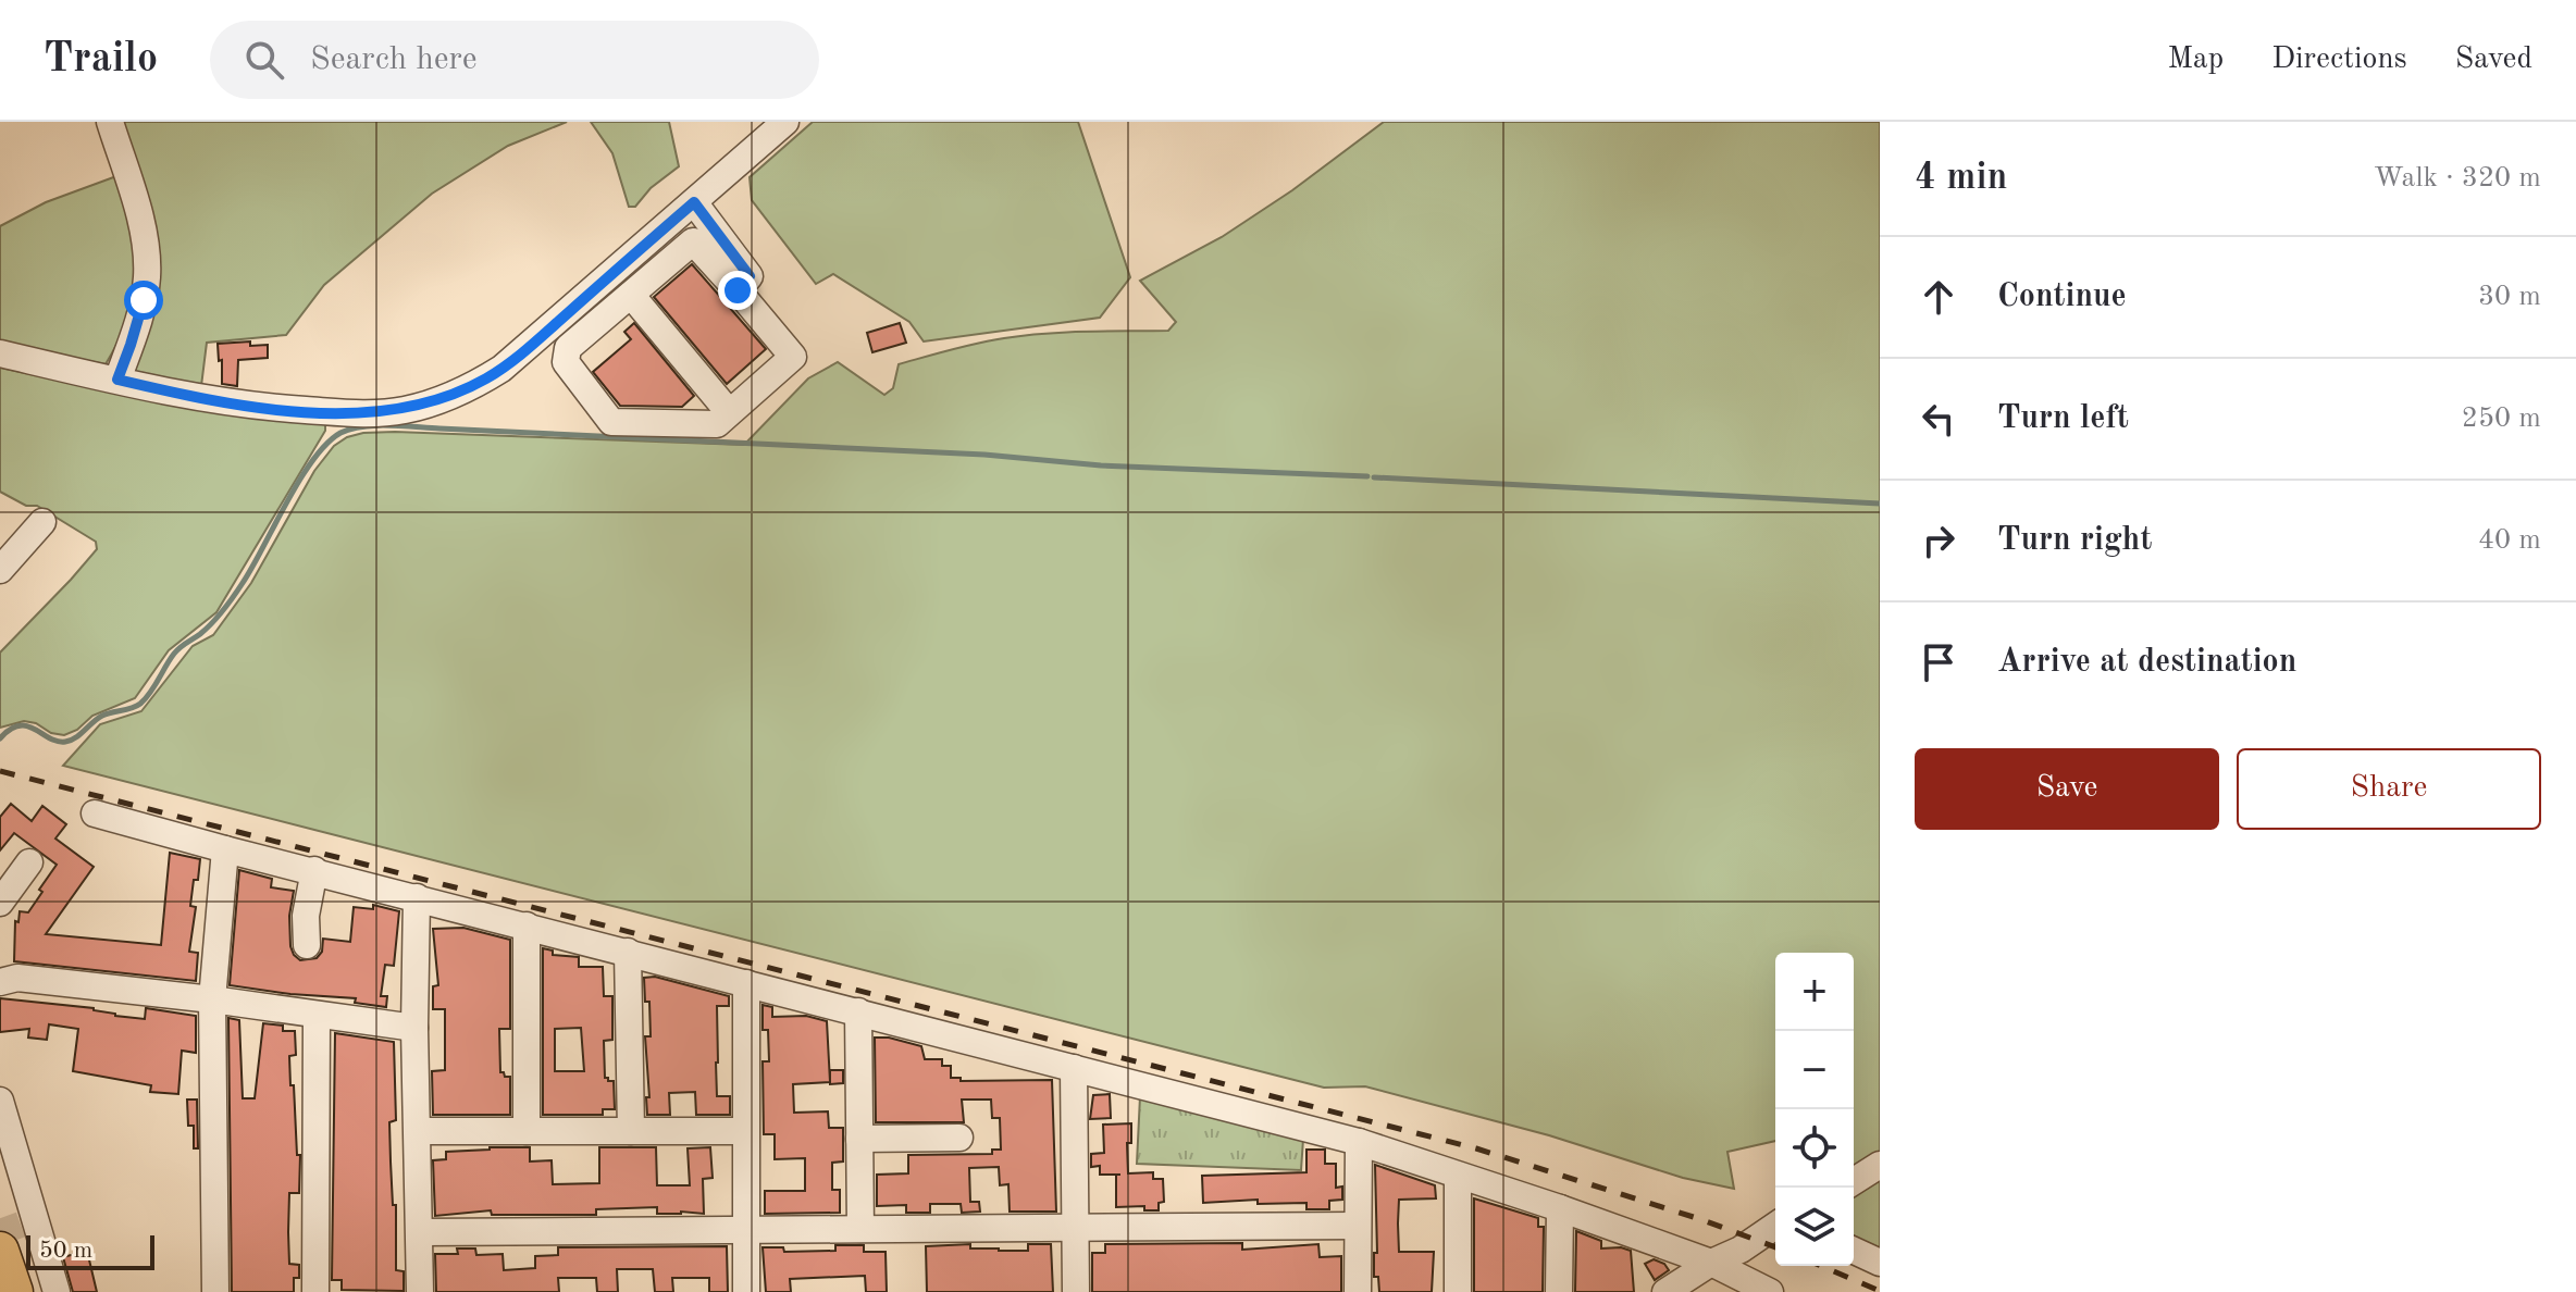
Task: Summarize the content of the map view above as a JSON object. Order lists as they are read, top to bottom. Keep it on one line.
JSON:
{"scale_bar":"50 m","page":{"header":"Trailo","search":"Search here","nav":["Map","Directions","Saved"],"heading":["4 min","Walk · 320 m"],"list":[["Continue","30 m"],["Turn left","250 m"],["Turn right","40 m"],"Arrive at destination"],"buttons":["Save","Share"],"map_buttons":["+","−"],"scale":"50 m"}}
